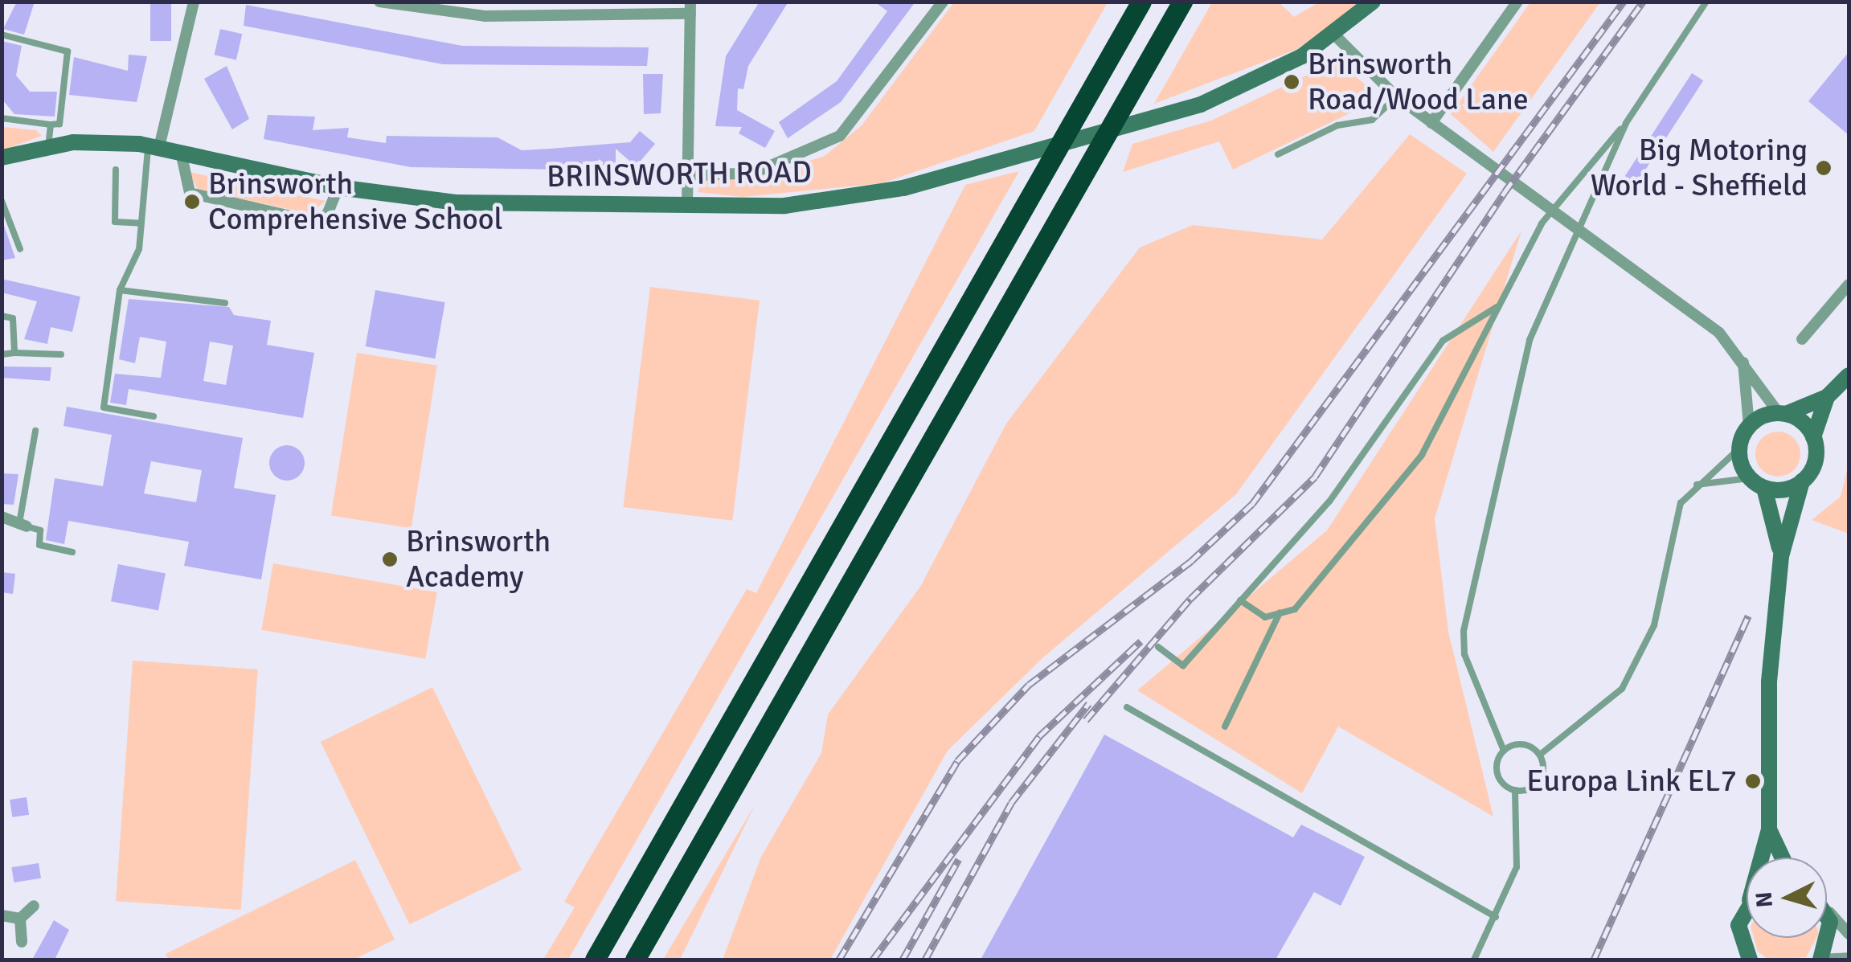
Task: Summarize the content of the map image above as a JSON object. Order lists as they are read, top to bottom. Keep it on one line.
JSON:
{"streets":{"main road":["BRINSWORTH ROAD"]},"places":["Brinsworth Road/Wood Lane","Big Motoring World - Sheffield","Brinsworth Comprehensive School","Brinsworth Academy","Europa Link EL7"],"north":"left"}
